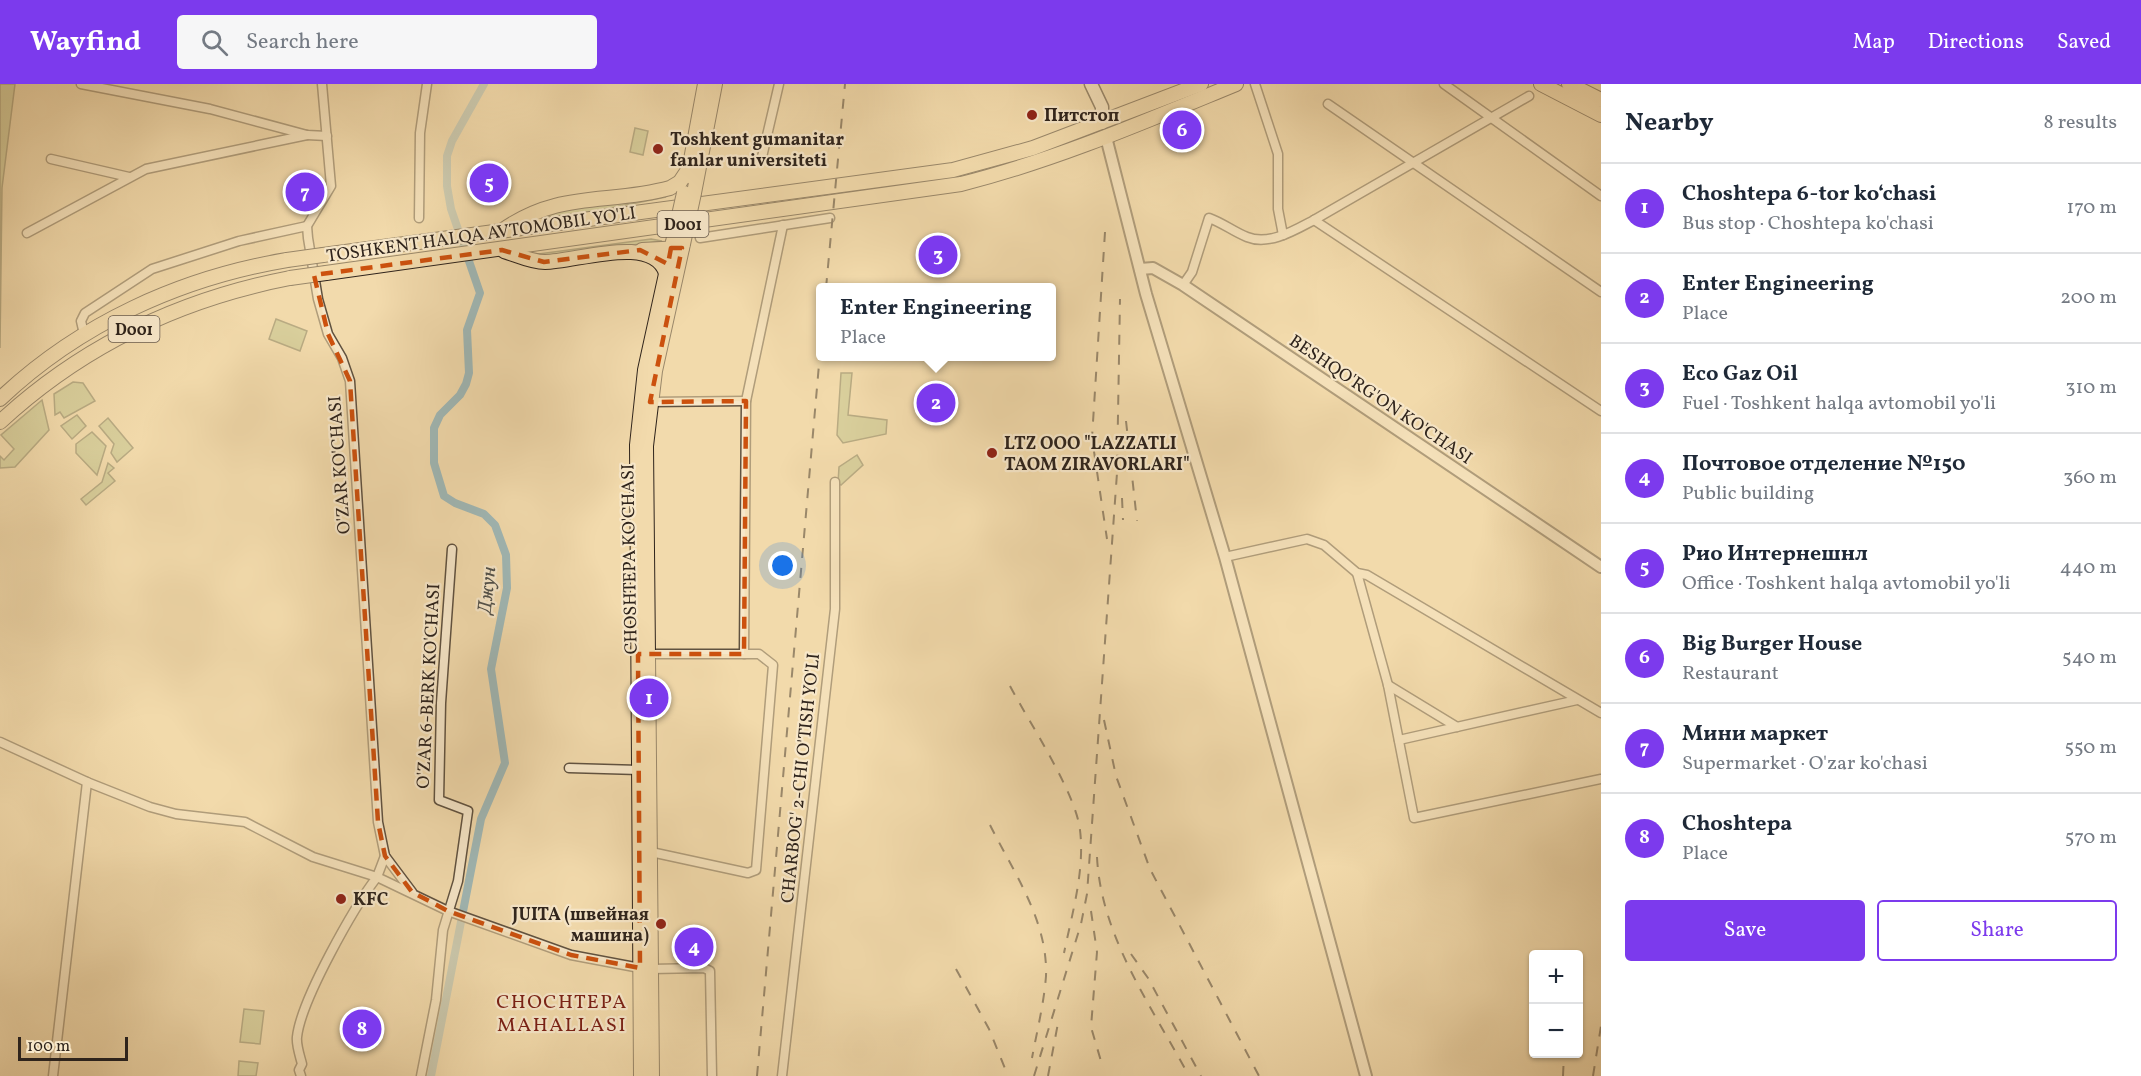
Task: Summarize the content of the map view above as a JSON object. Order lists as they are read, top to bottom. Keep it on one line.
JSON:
{"streets":{"main road":["D001","TOSHKENT HALQA AVTOMOBIL YO'LI","CHOSHTEPA KO'CHASI"],"street":["BESHQO'RG'ON KO'CHASI","O'ZAR KO'CHASI","O'ZAR 6-BERK KO'CHASI","CHARBOG' 2-CHI O'TISH YO'LI"]},"districts":["CHOCHTEPA MAHALLASI"],"water":["Джун"],"places":["Питстоп","Toshkent gumanitar fanlar universiteti","LTZ OOO \"LAZZATLI TAOM ZIRAVORLARI\"","KFC","JUITA (швейная машина)"],"scale_bar":"100 m","page":{"header":"Wayfind","search":"Search here","nav":["Map","Directions","Saved"],"heading":["Nearby","8 results"],"pins":["6","5","7","3","2","1","4","8"],"list":[{"mark":"1","name":"Choshtepa 6-tor koʻchasi","note":"Bus stop · Choshtepa ko'chasi","value":"170 m"},{"mark":"2","name":"Enter Engineering","note":"Place","value":"200 m"},{"mark":"3","name":"Eco Gaz Oil","note":"Fuel · Toshkent halqa avtomobil yo'li","value":"310 m"},{"mark":"4","name":"Почтовое отделение №150","note":"Public building","value":"360 m"},{"mark":"5","name":"Рио Интернешнл","note":"Office · Toshkent halqa avtomobil yo'li","value":"440 m"},{"mark":"6","name":"Big Burger House","note":"Restaurant","value":"540 m"},{"mark":"7","name":"Мини маркет","note":"Supermarket · O'zar ko'chasi","value":"550 m"},{"mark":"8","name":"Choshtepa","note":"Place","value":"570 m"}],"popup":["Enter Engineering","Place"],"buttons":["Save","Share"],"map_buttons":["+","−"],"scale":"100 m"}}
